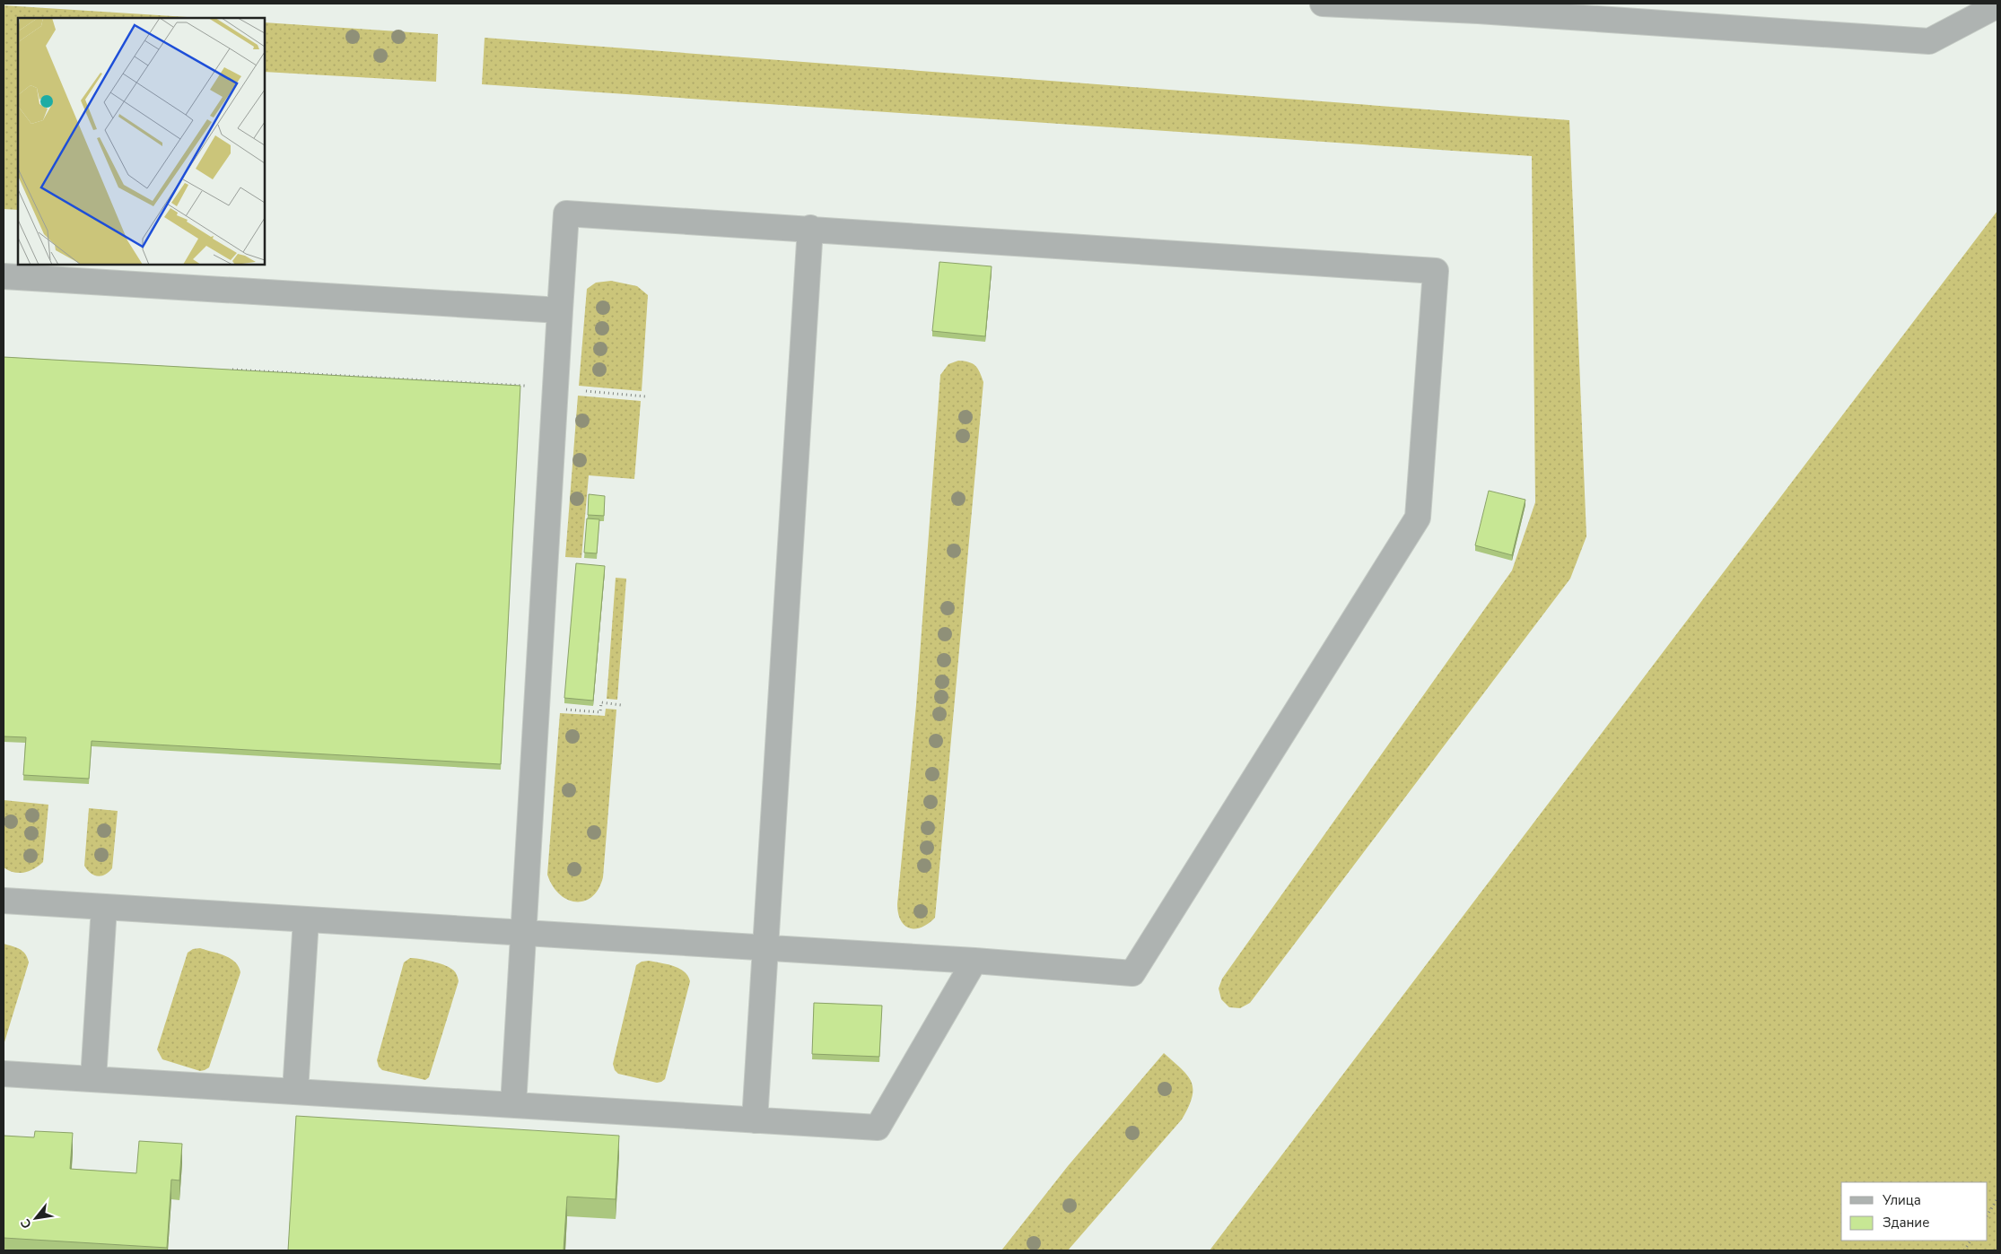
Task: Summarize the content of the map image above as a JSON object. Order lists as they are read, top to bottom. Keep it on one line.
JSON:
{"legend":["Улица","Здание"],"north":"bottom left"}
